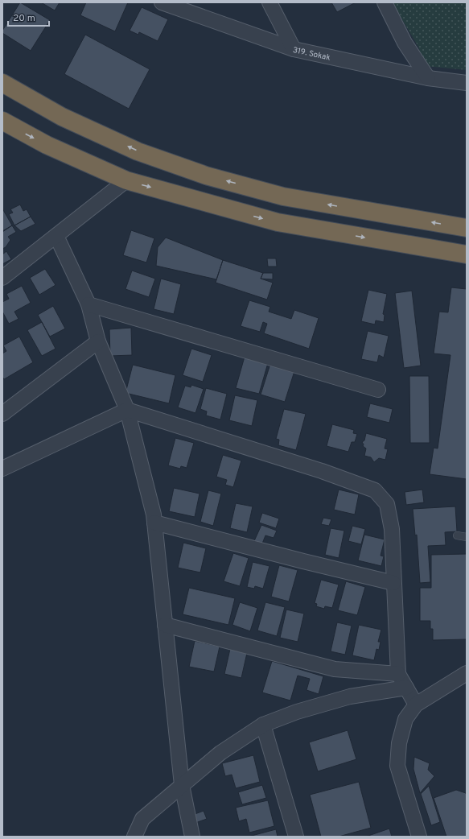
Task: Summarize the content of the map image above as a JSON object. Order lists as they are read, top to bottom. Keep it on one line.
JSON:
{"streets":{"street":["319. Sokak"]},"scale_bar":"20 m"}
